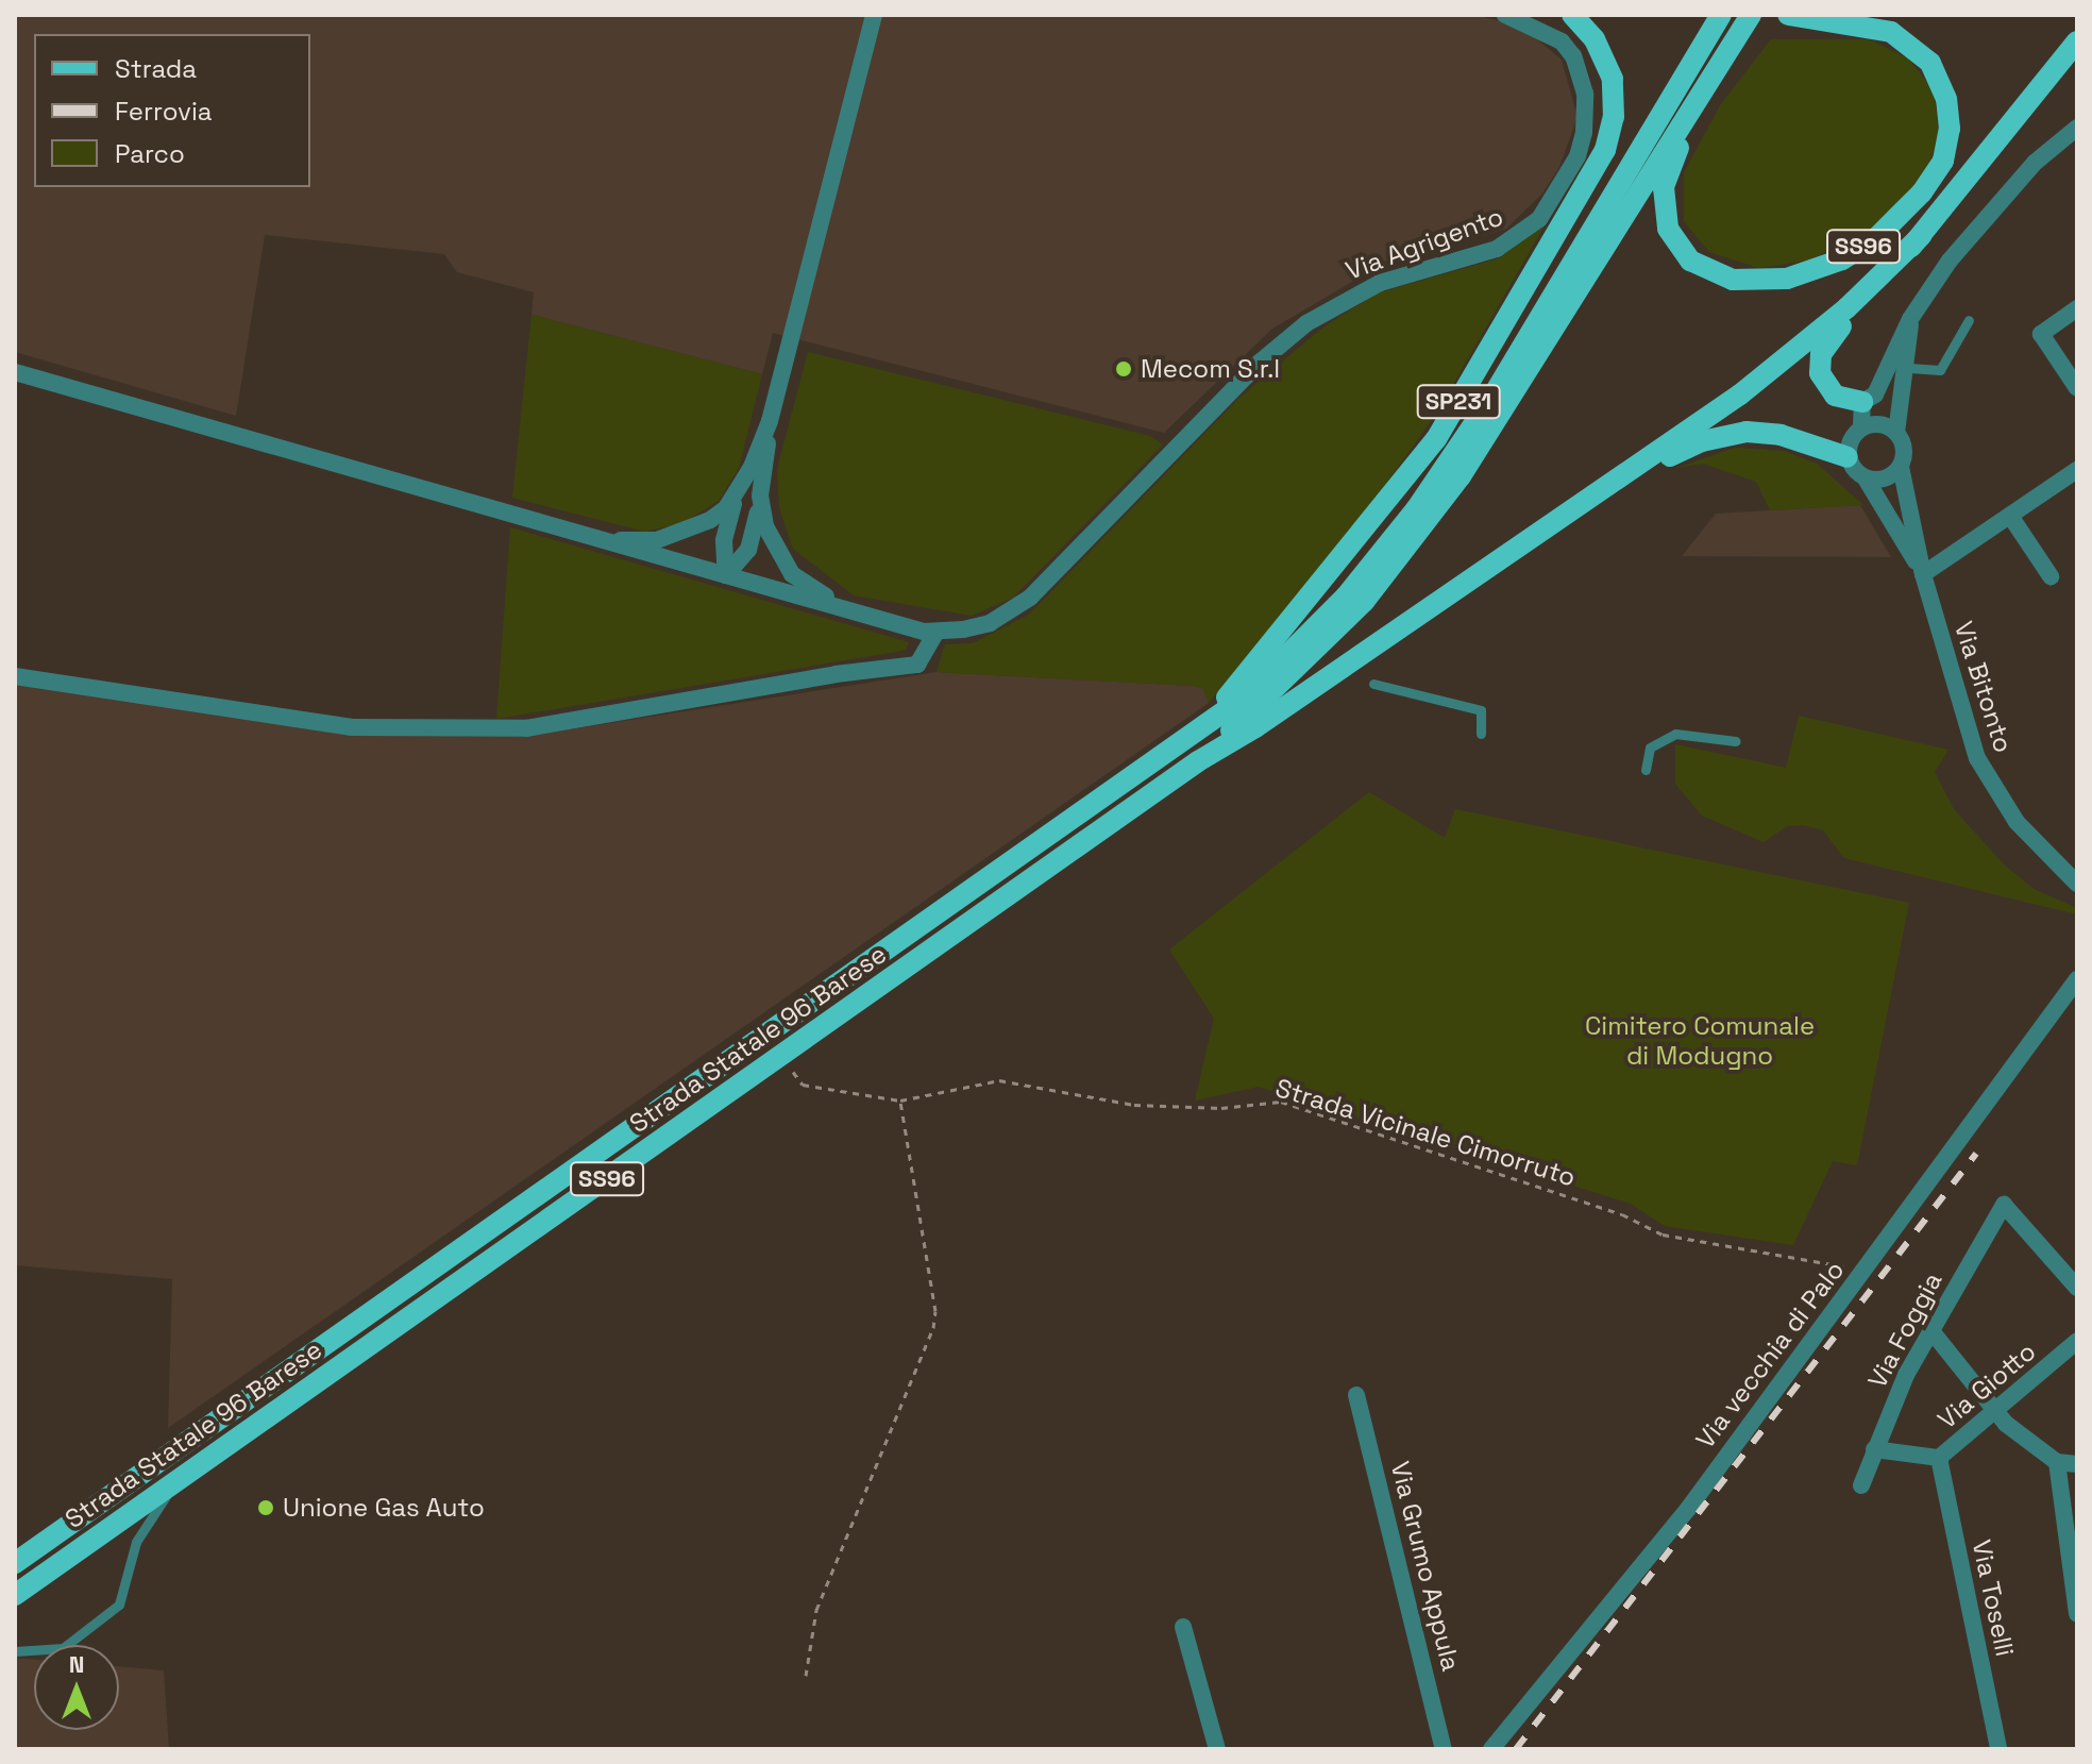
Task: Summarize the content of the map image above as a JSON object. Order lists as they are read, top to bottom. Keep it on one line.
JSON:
{"streets":{"main road":["SS96","SP231","Strada Statale 96 Barese"],"street":["Via Agrigento","Via Bitonto","Via Foggia","Via vecchia di Palo","Via Giotto","Via Grumo Appula","Via Toselli"],"path":["Strada Vicinale Cimorruto"]},"crossings":[["SS96","SP231"],["SS96","Strada Statale 96 Barese"],["SP231","Strada Statale 96 Barese"],["Strada Statale 96 Barese","Strada Vicinale Cimorruto"],["Strada Vicinale Cimorruto","Via vecchia di Palo"],["Via Foggia","Via Giotto"],["Via Giotto","Via Toselli"]],"parks":["Cimitero Comunale di Modugno"],"places":["Mecom S.r.l","Unione Gas Auto"],"legend":["Strada","Ferrovia","Parco"],"north":"top"}
